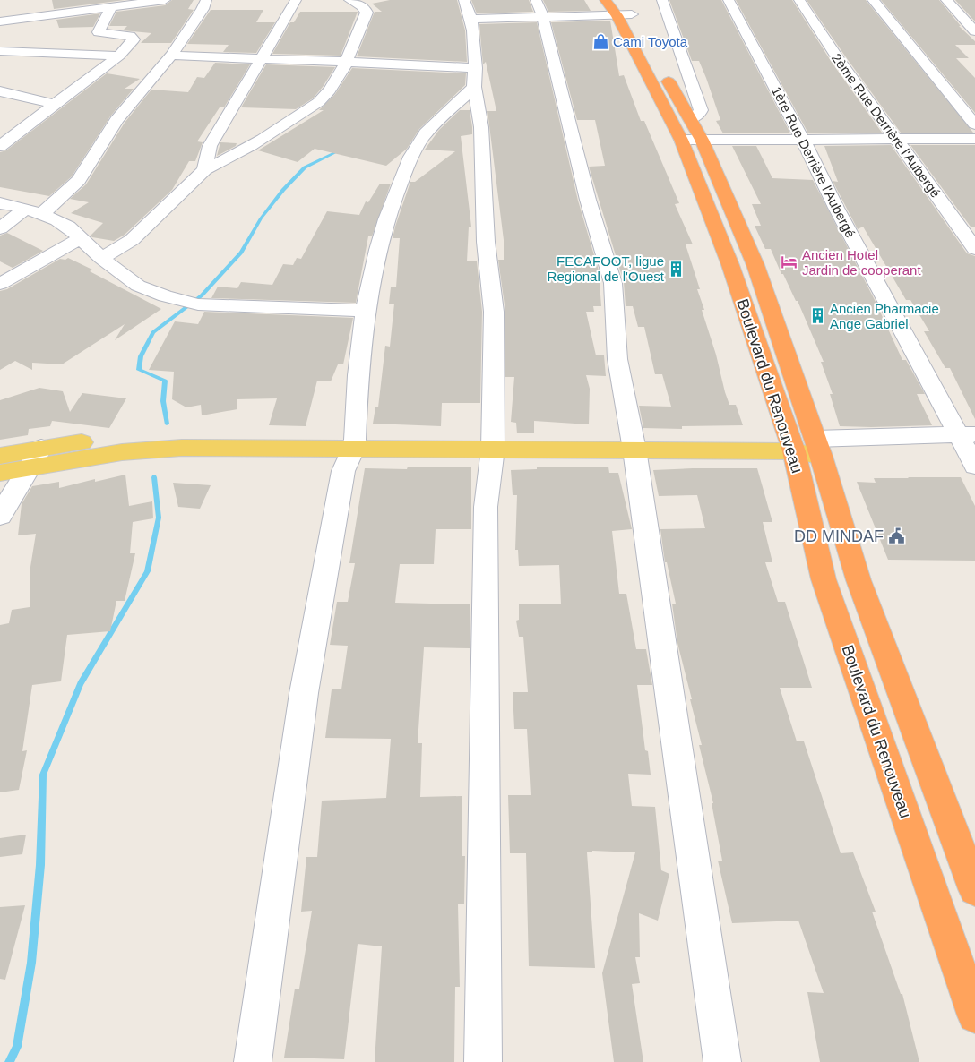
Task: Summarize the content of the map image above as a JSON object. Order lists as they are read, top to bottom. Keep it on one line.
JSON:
{"streets":{"highway":["Boulevard du Renouveau"],"street":["2ème Rue Derrière l'Aubergé","1ère Rue Derrière l'Aubergé"]},"places":{"shop":["Cami Toyota"],"hotel":["Ancien Hotel Jardin de cooperant"],"building":["FECAFOOT, ligue Regional de l'Ouest","Ancien Pharmacie Ange Gabriel"],"public building":["DD MINDAF"]}}
